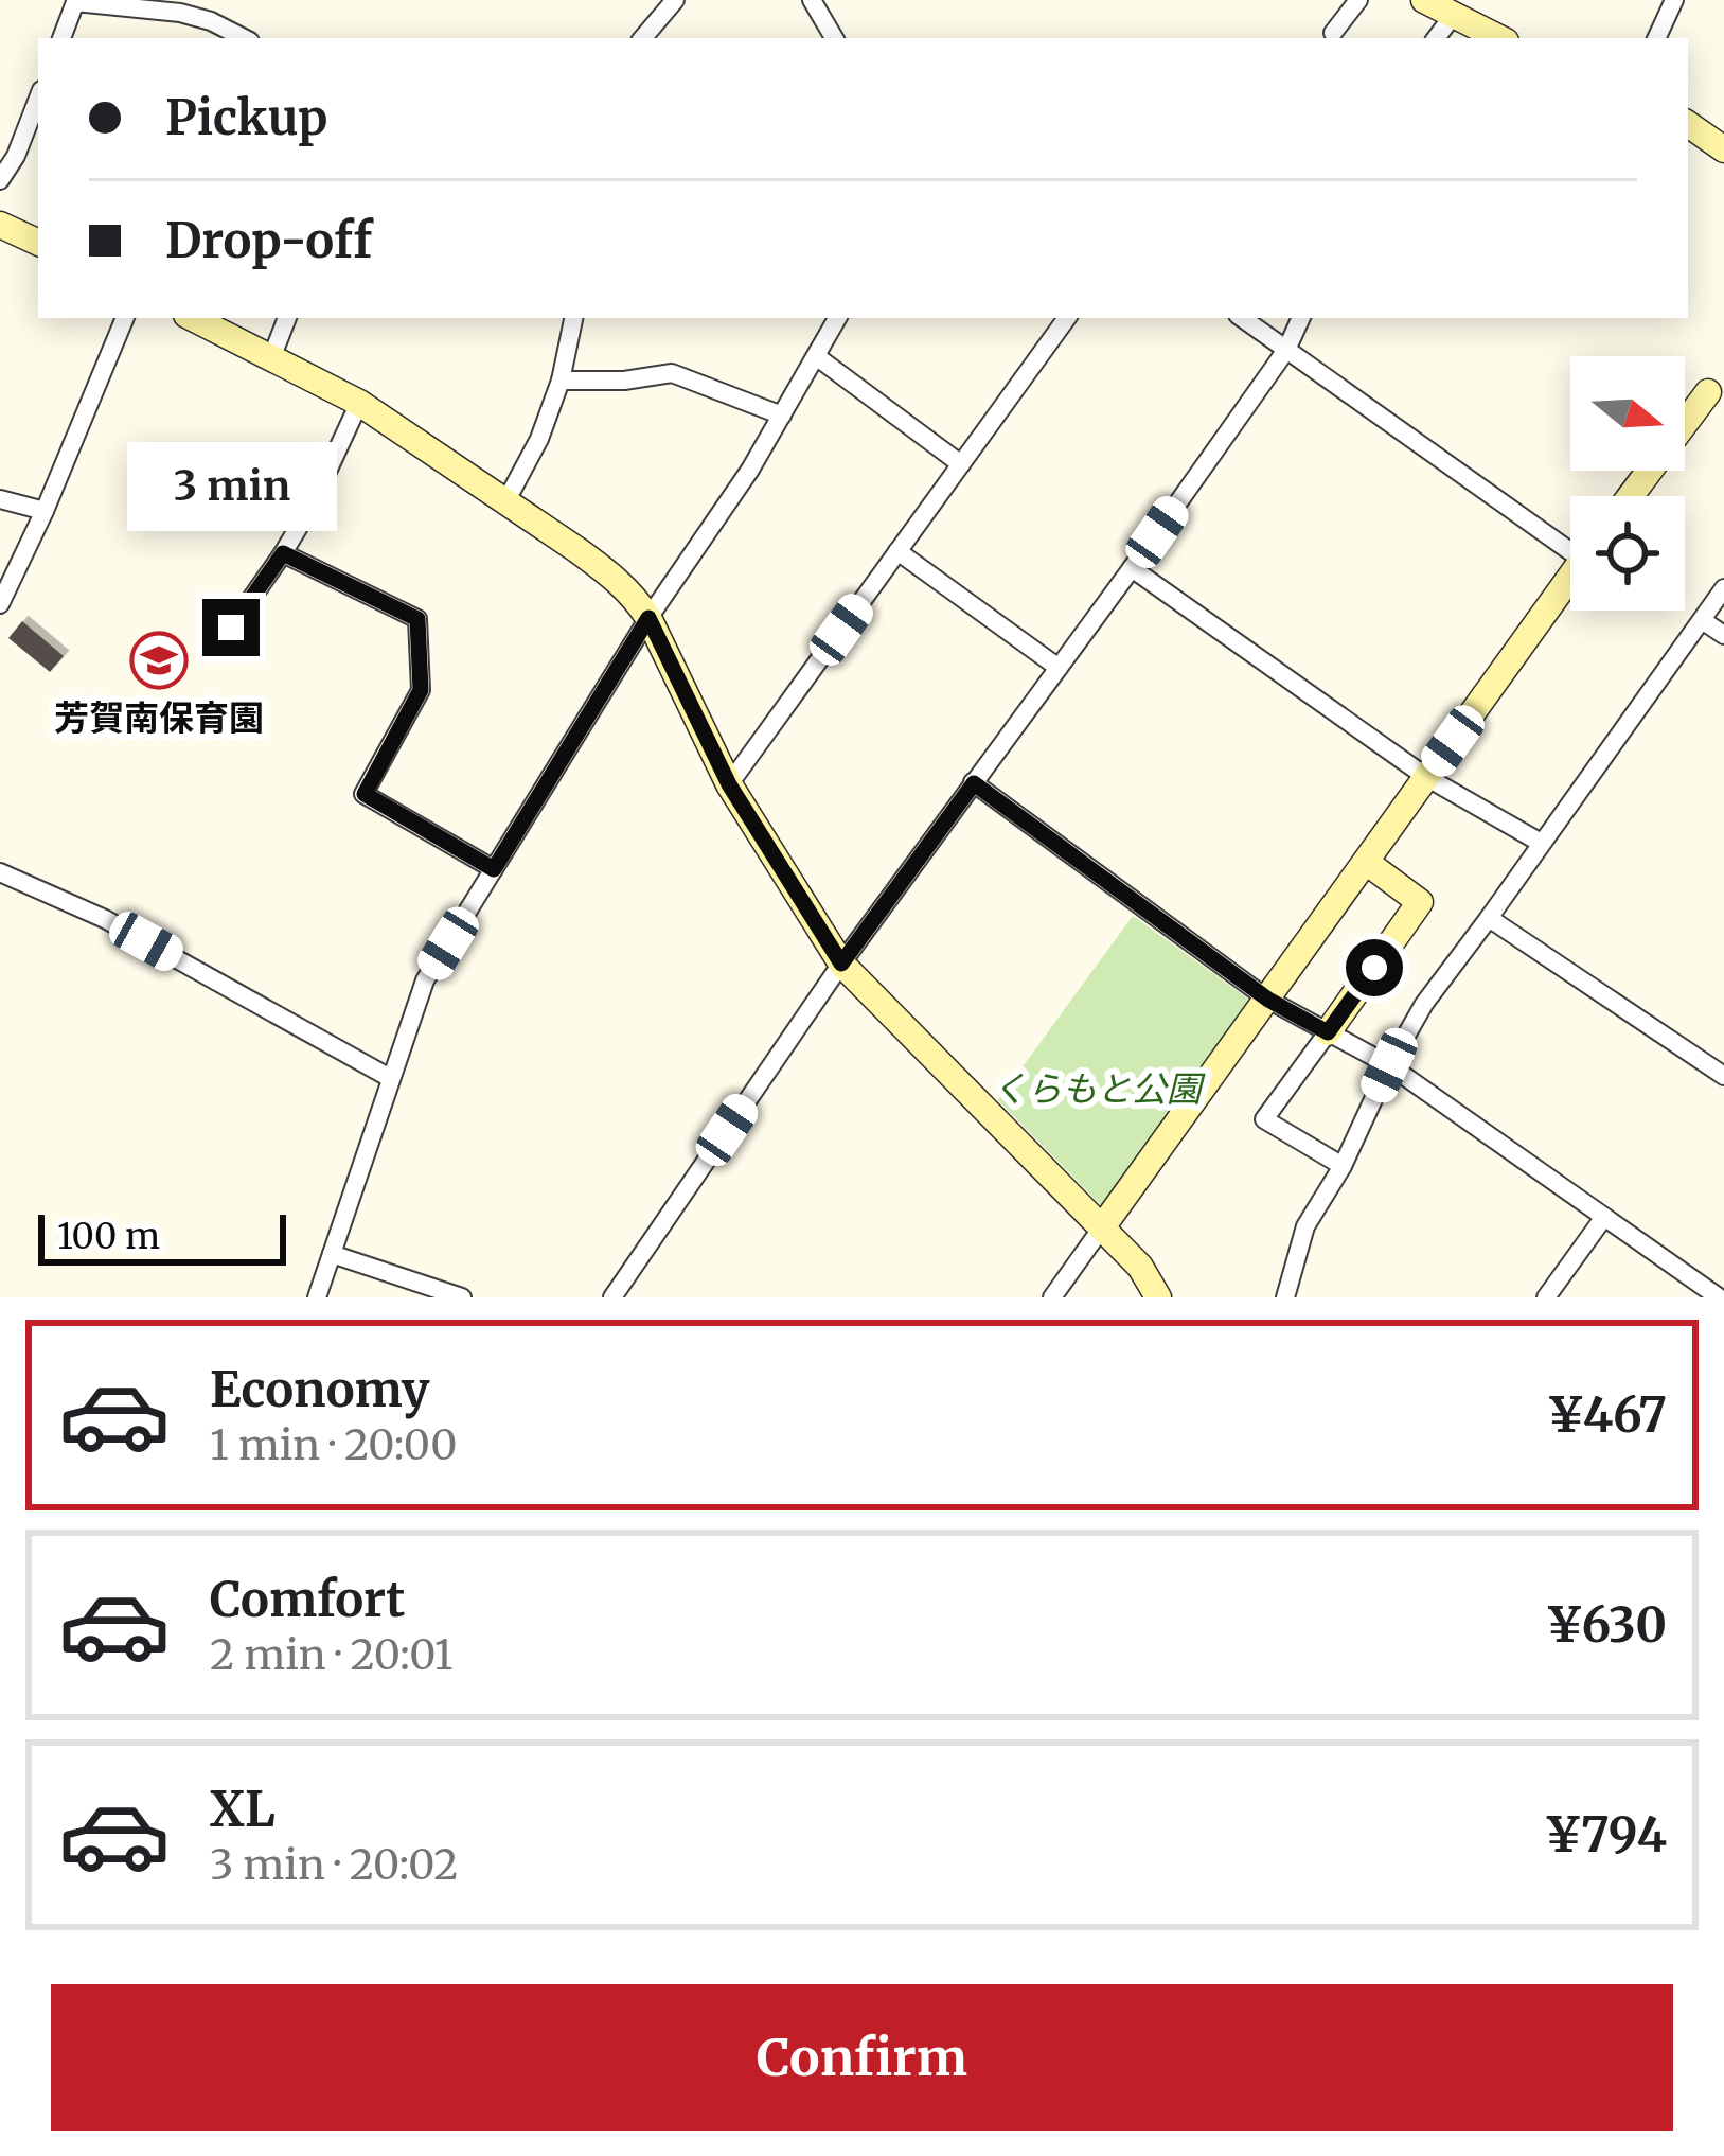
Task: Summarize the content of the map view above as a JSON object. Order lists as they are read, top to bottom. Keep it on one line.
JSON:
{"parks":["くらもと公園"],"places":{"school or university":["芳賀南保育園"]},"scale_bar":"100 m","north":"right","page":{"banner":["Pickup","Drop-off"],"bubble":"3 min","scale":"100 m","list":[{"name":"Economy","note":"1 min · 20:00","value":"¥467"},{"name":"Comfort","note":"2 min · 20:01","value":"¥630"},{"name":"XL","note":"3 min · 20:02","value":"¥794"}],"buttons":"Confirm"}}
